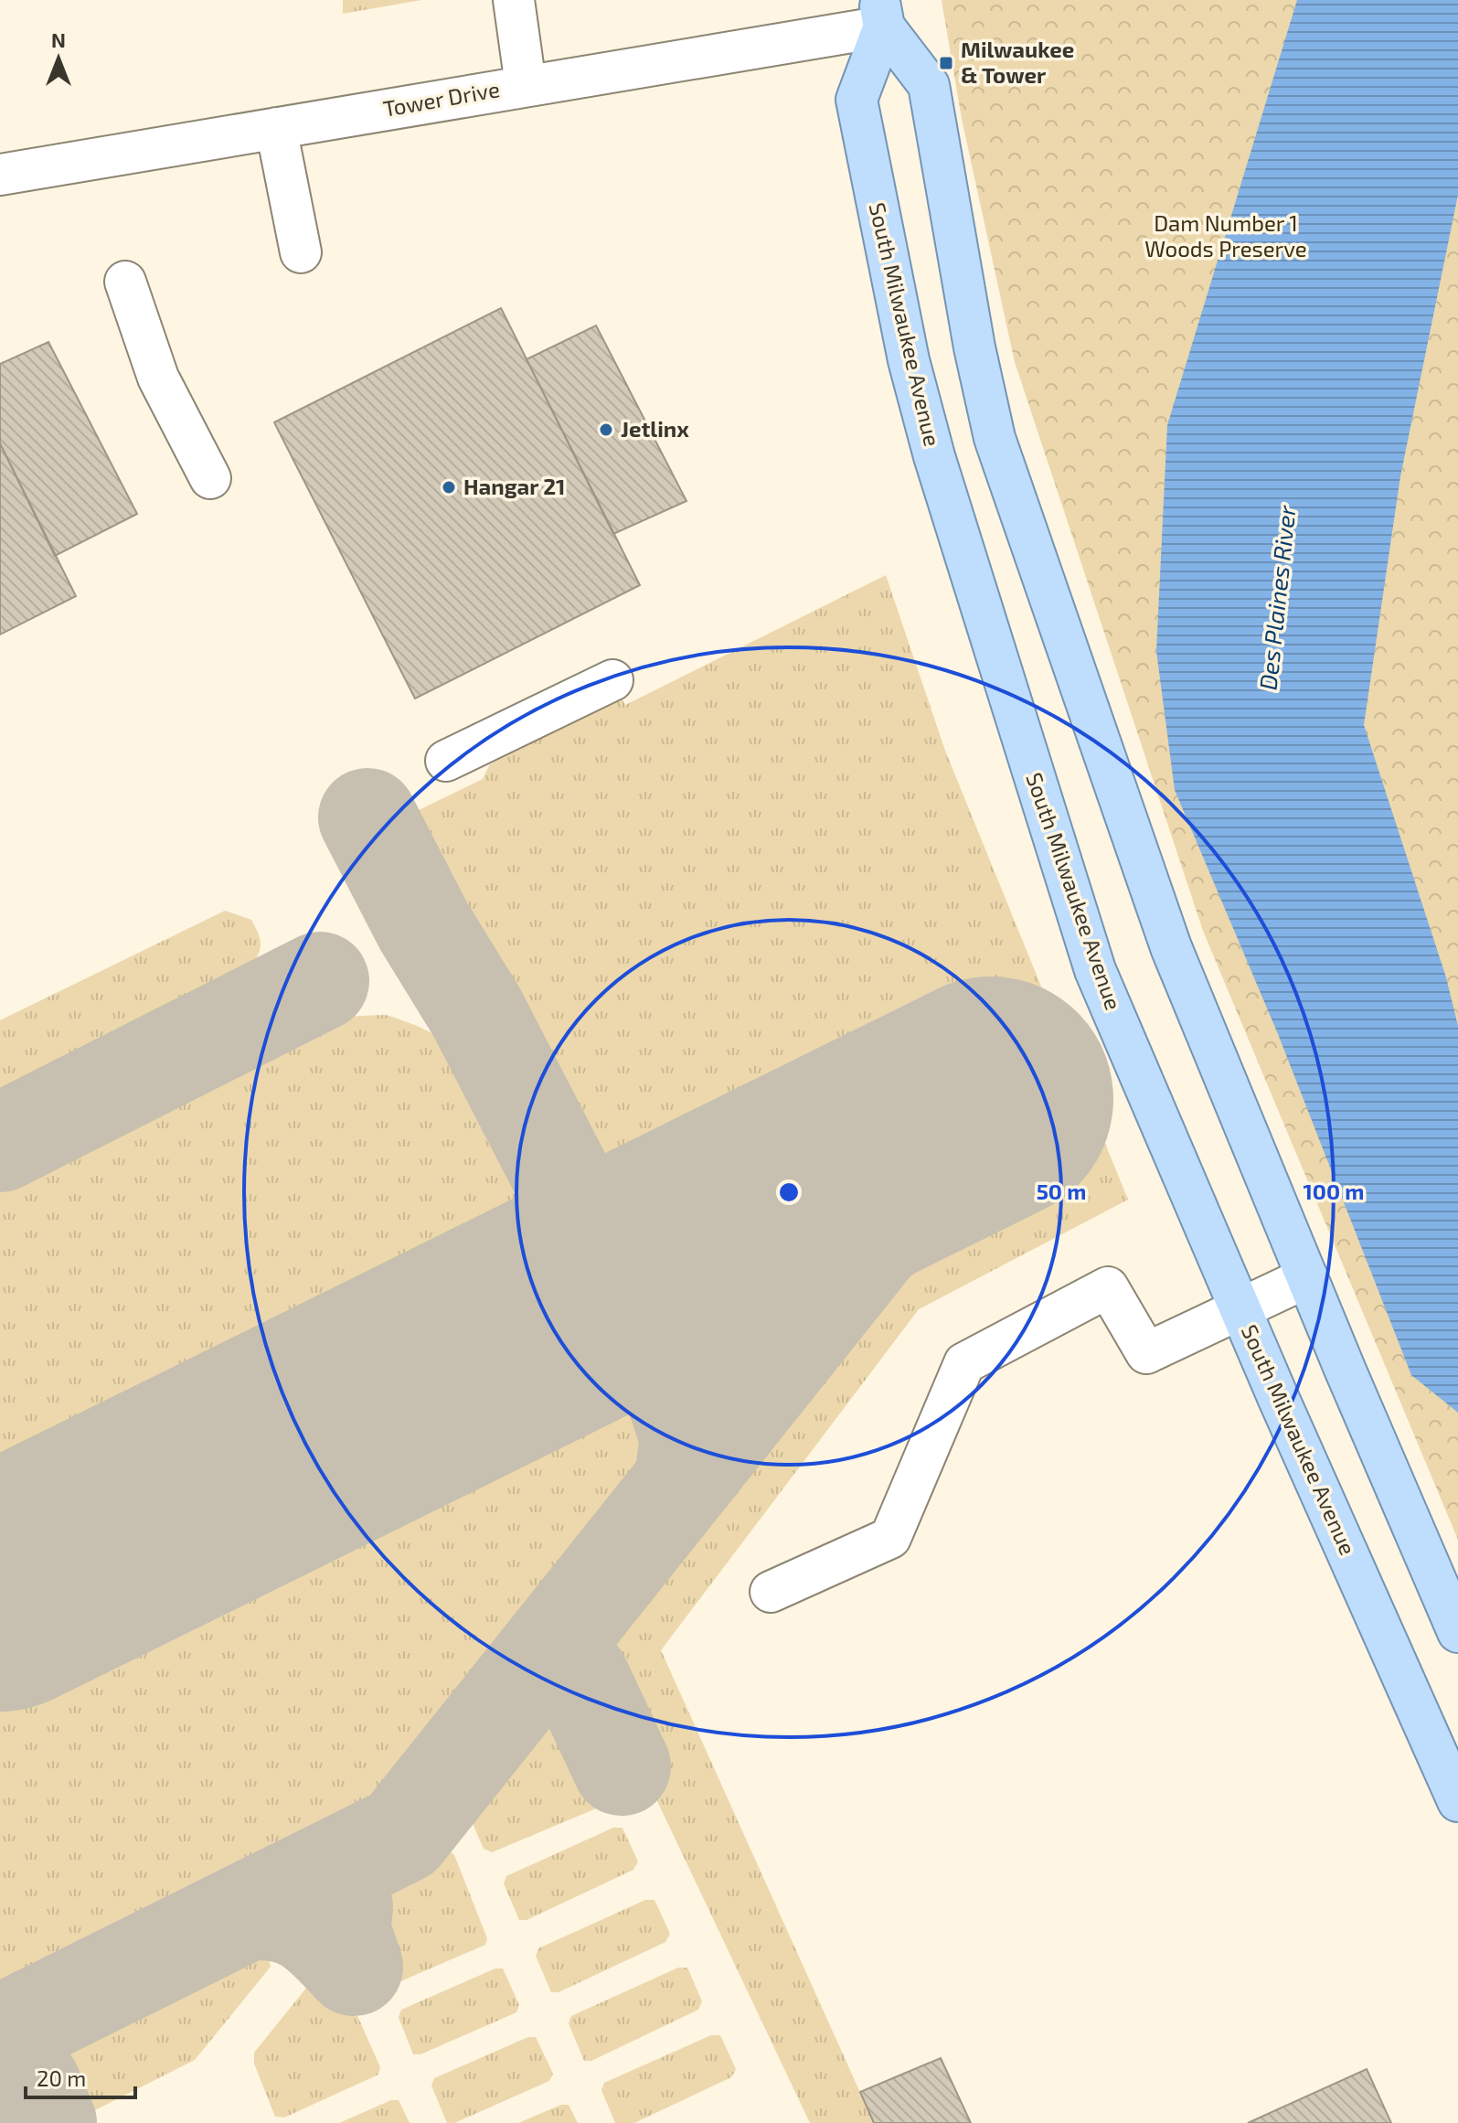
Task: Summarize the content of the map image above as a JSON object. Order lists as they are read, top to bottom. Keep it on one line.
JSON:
{"streets":{"main road":["South Milwaukee Avenue"],"street":["Tower Drive"]},"crossings":[["Tower Drive","South Milwaukee Avenue"]],"water":["Des Plaines River"],"parks":["Dam Number 1 Woods Preserve"],"places":{"transit":["Milwaukee & Tower"],"other":["Jetlinx","Hangar 21"]},"scale_bar":"20 m","north":"top","rings":["50 m","100 m"]}
